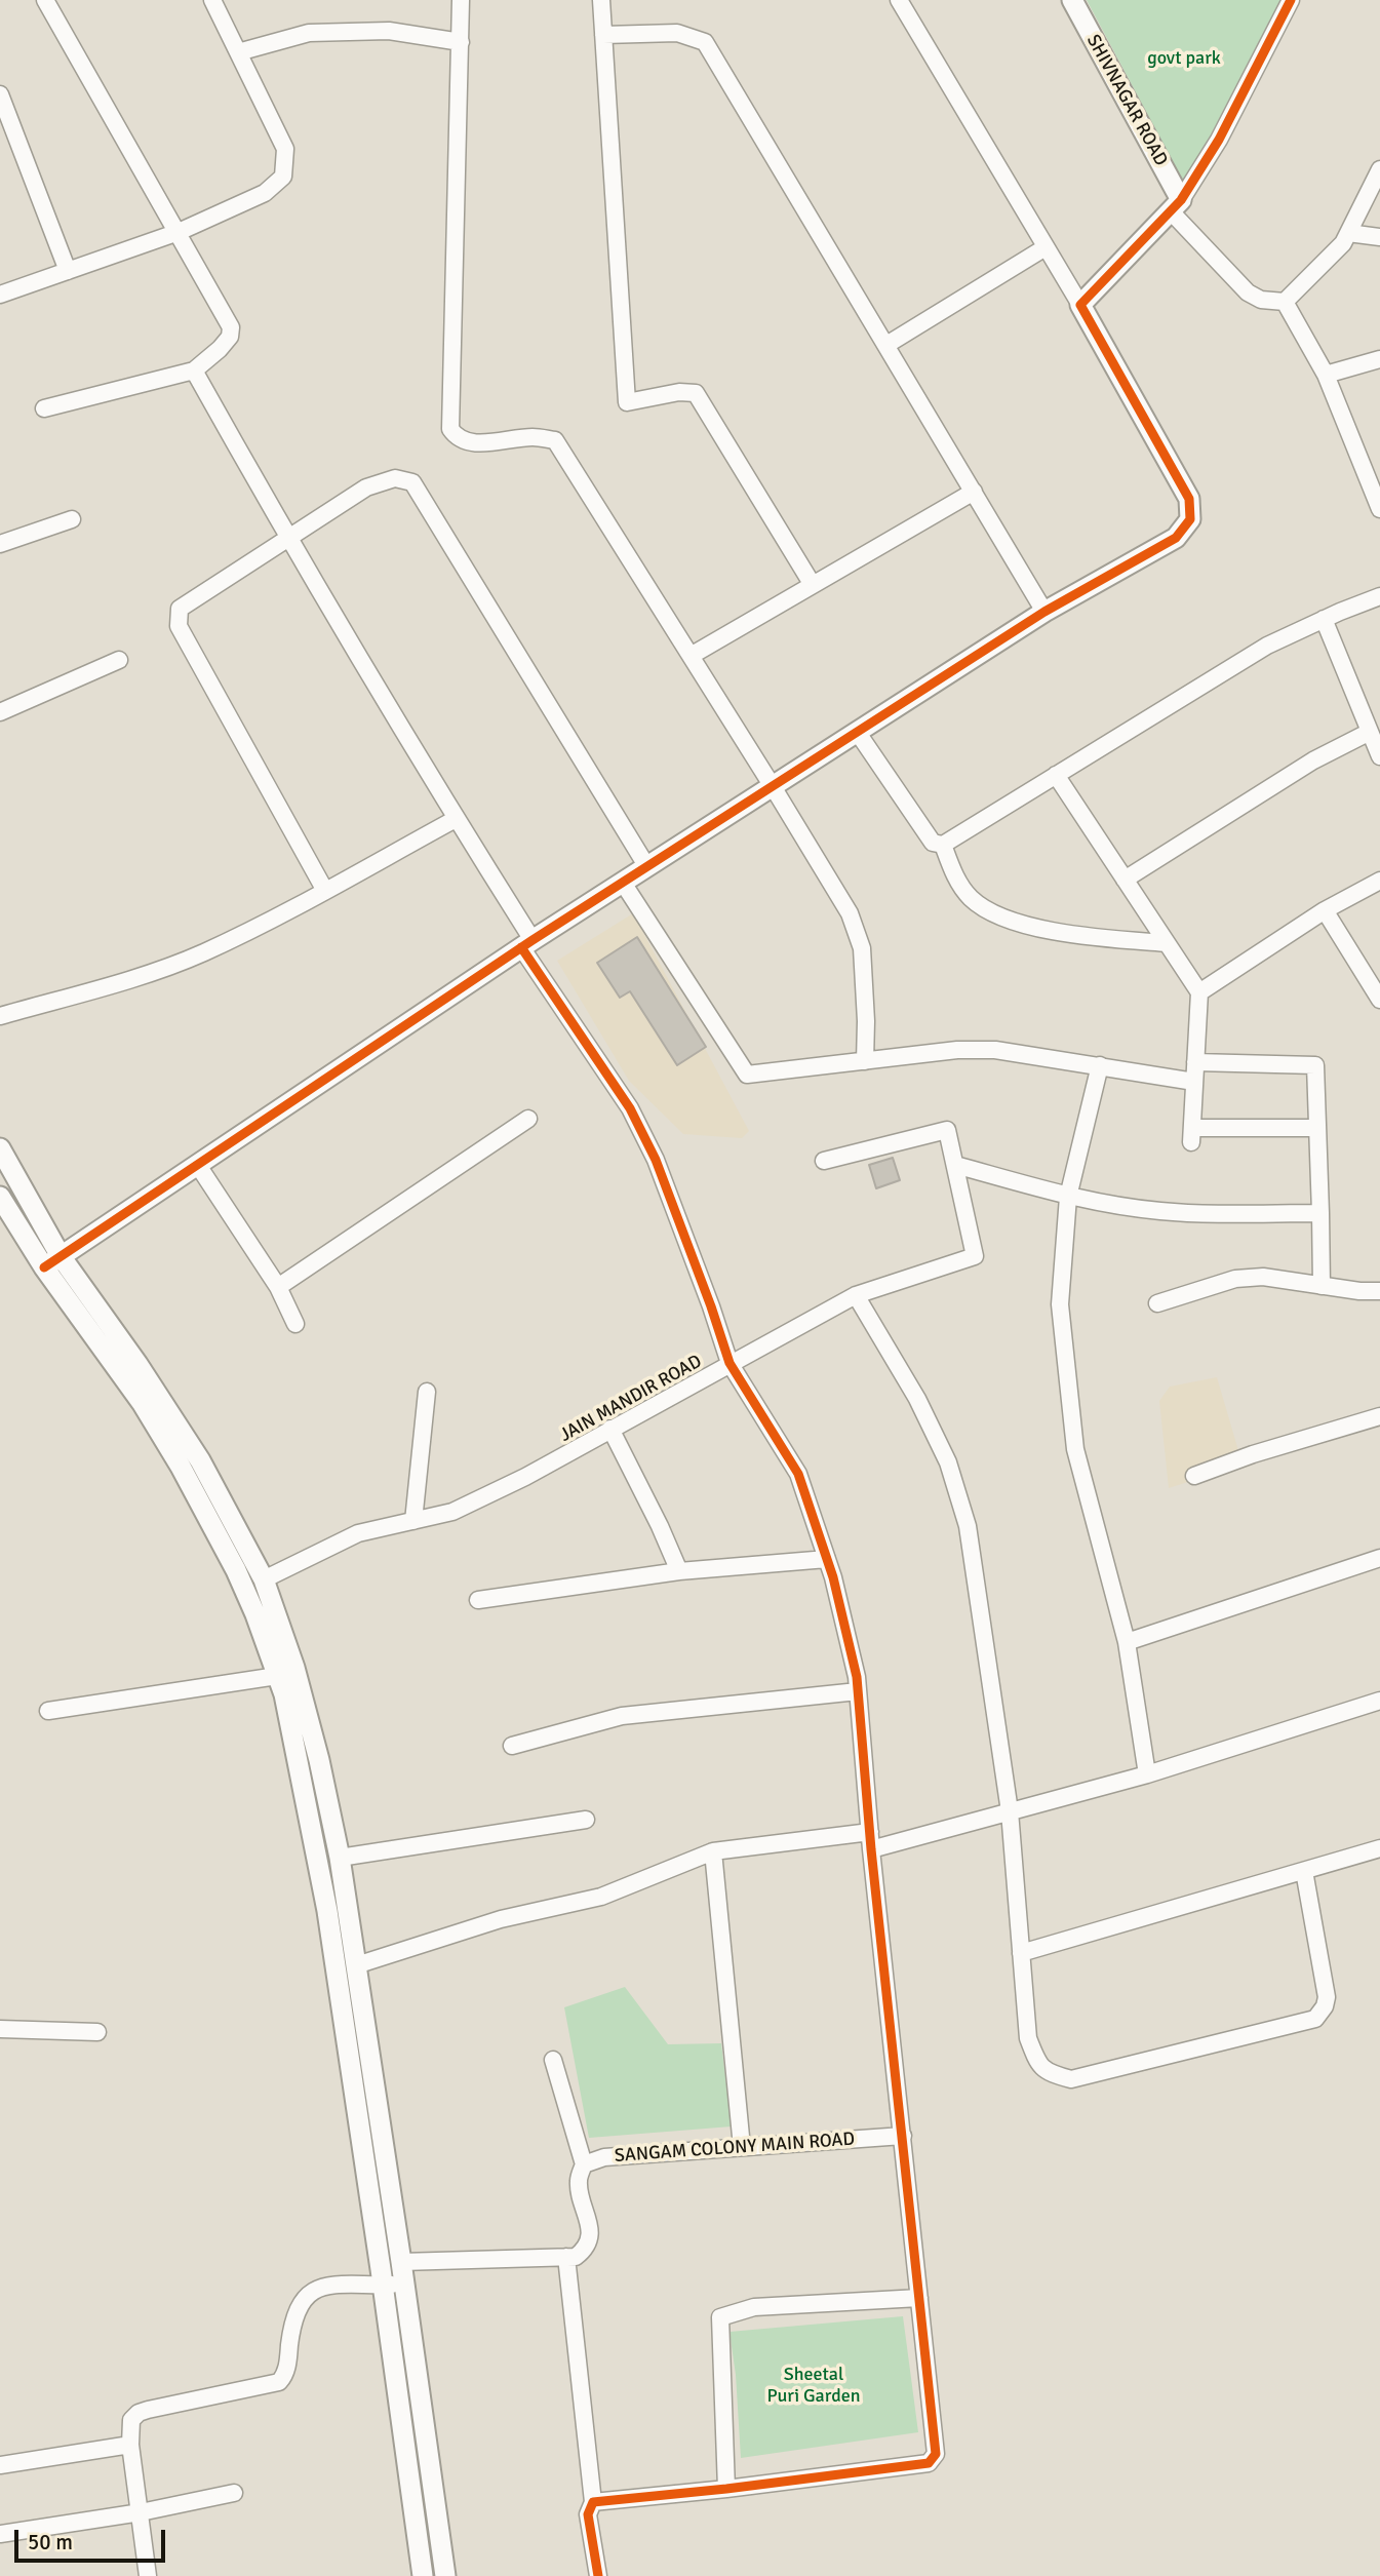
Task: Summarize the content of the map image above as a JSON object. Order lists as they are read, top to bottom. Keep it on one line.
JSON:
{"streets":{"street":["SHIVNAGAR ROAD","JAIN MANDIR ROAD","SANGAM COLONY MAIN ROAD"]},"parks":["govt park","Sheetal Puri Garden"],"scale_bar":"50 m"}
